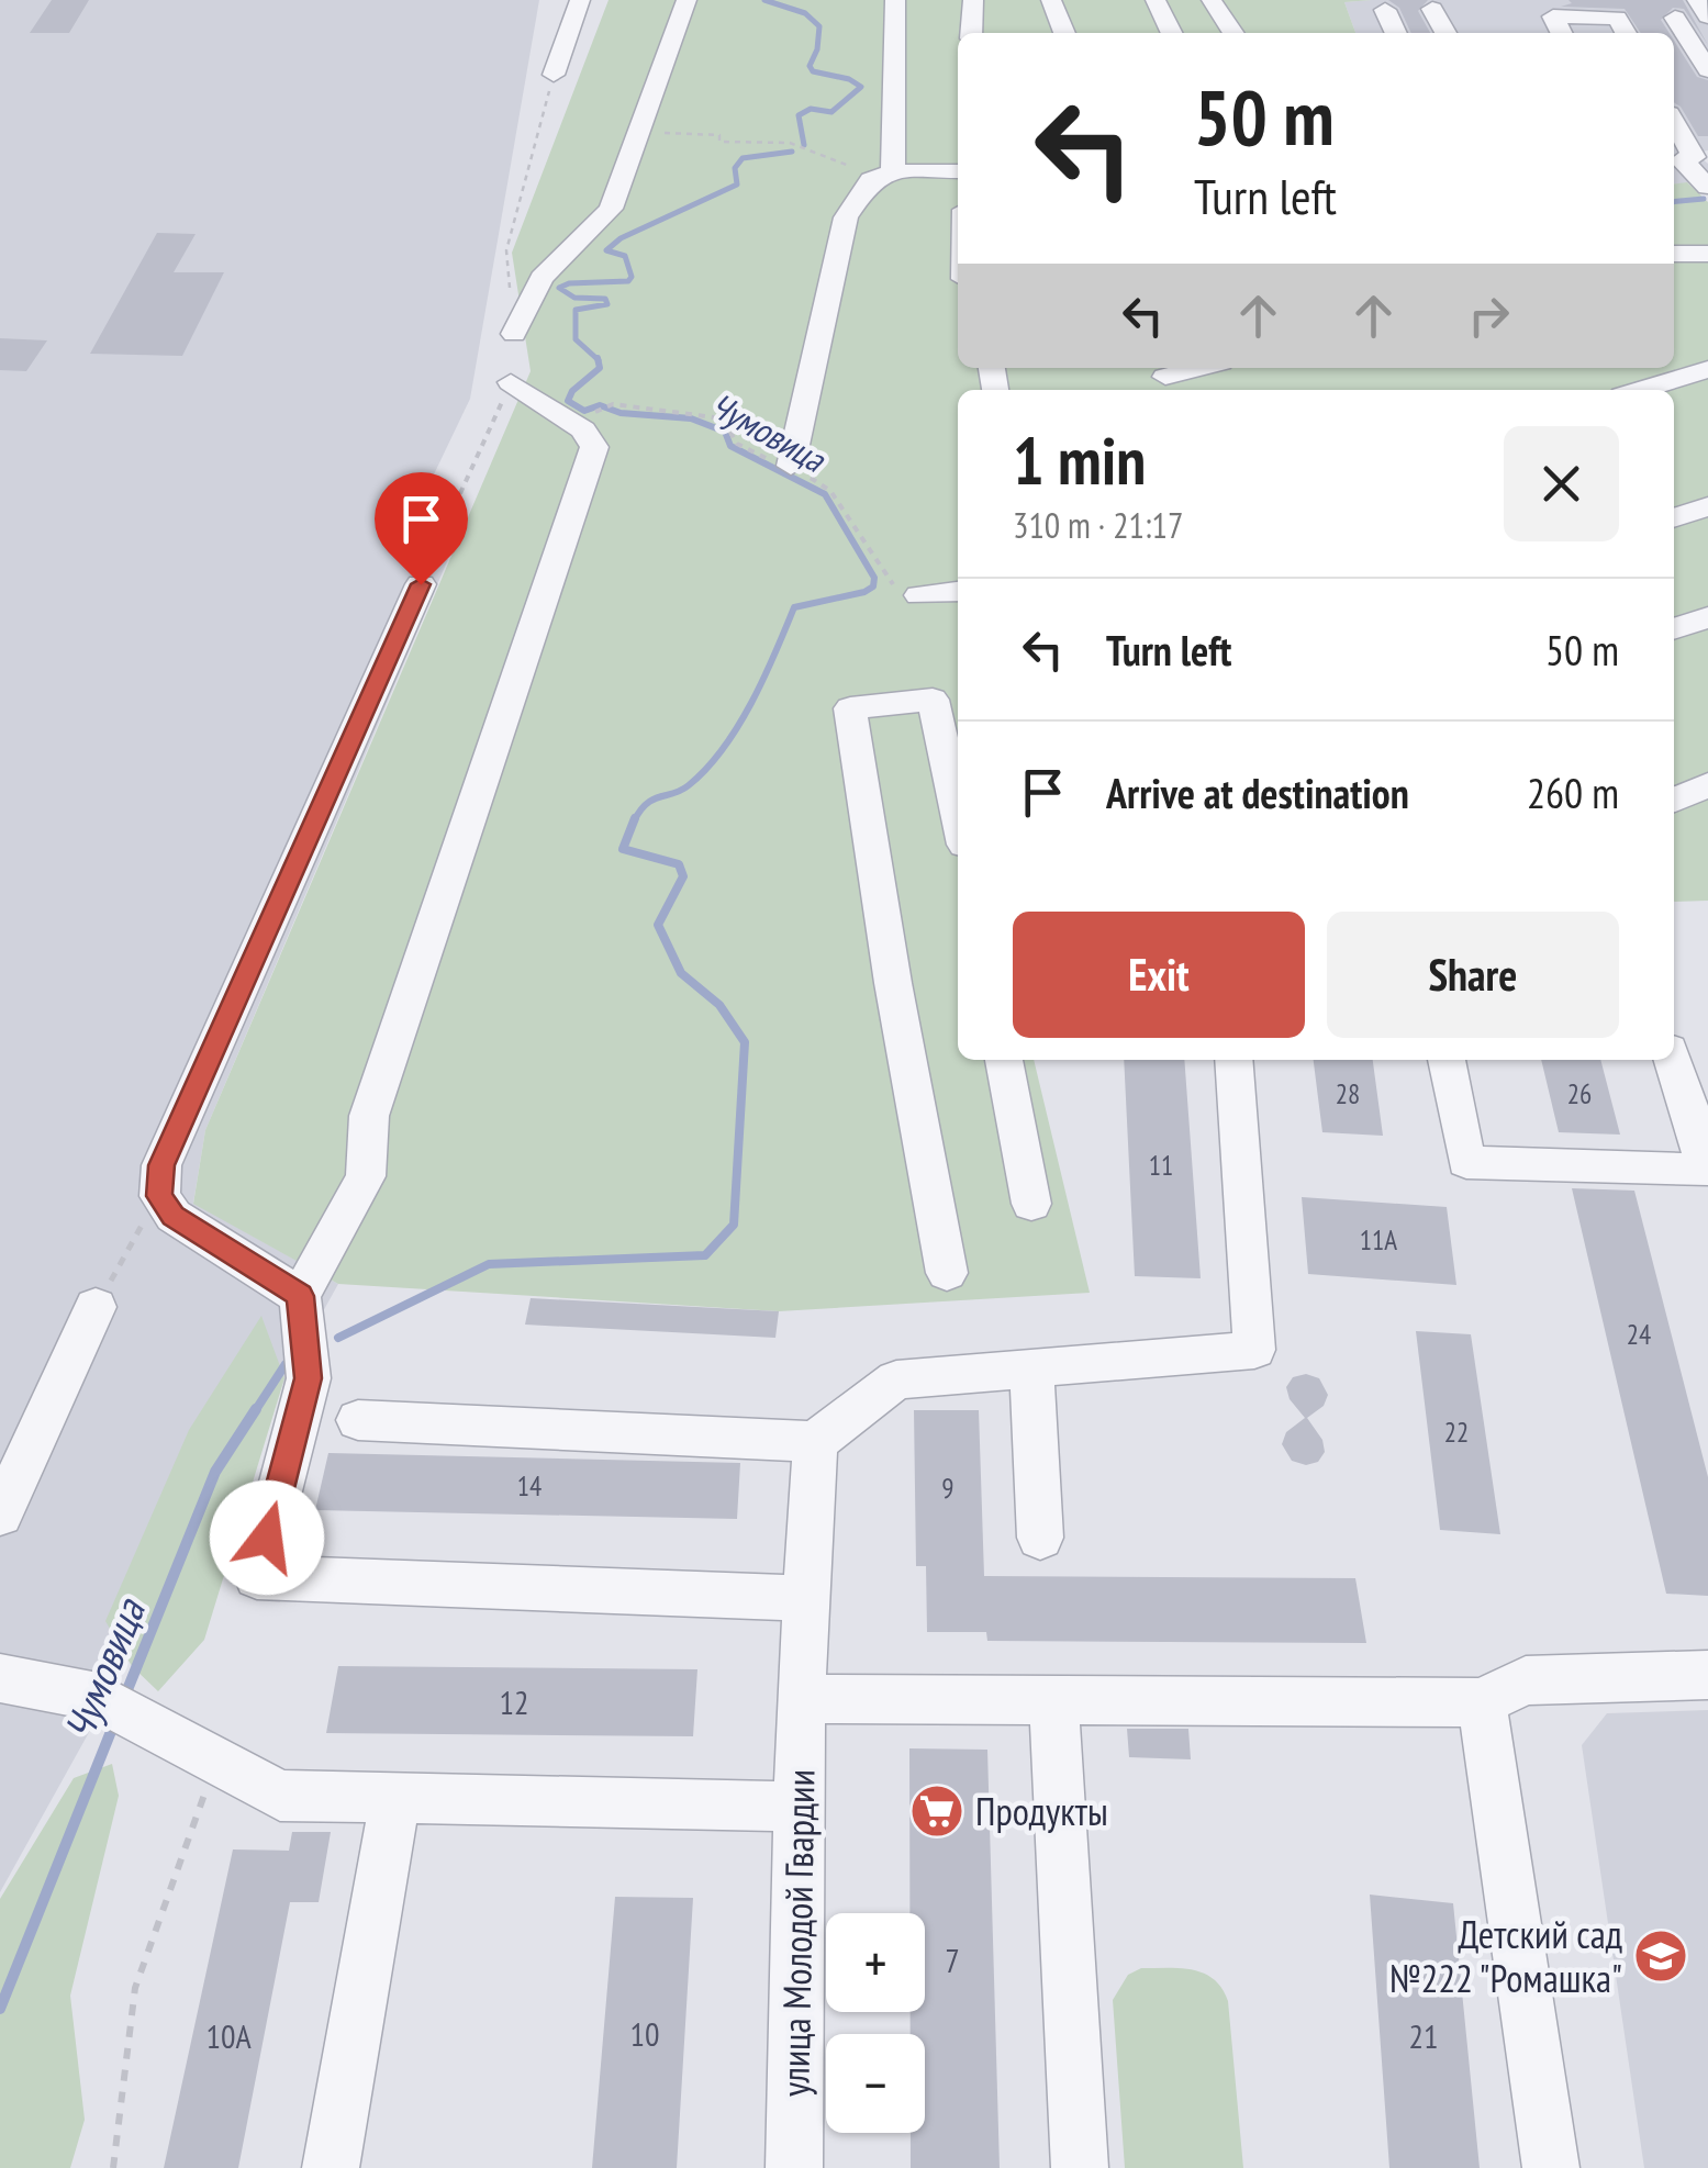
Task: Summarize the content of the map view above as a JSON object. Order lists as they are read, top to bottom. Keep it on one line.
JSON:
{"streets":{"street":["улица Молодой Гвардии"]},"water":["Чумовица"],"places":{"supermarket":["Продукты"],"school or university":["Детский сад №222 \"Ромашка\""]},"house_numbers":["28","26","11","11А","24","22","14","9","12","7","10","10А","21"],"page":{"turn":["50 m","Turn left"],"heading":["1 min","310 m · 21:17"],"list":[{"name":"Turn left","value":"50 m"},{"name":"Arrive at destination","value":"260 m"}],"buttons":["Exit","Share"],"map_buttons":["+","−"]}}
